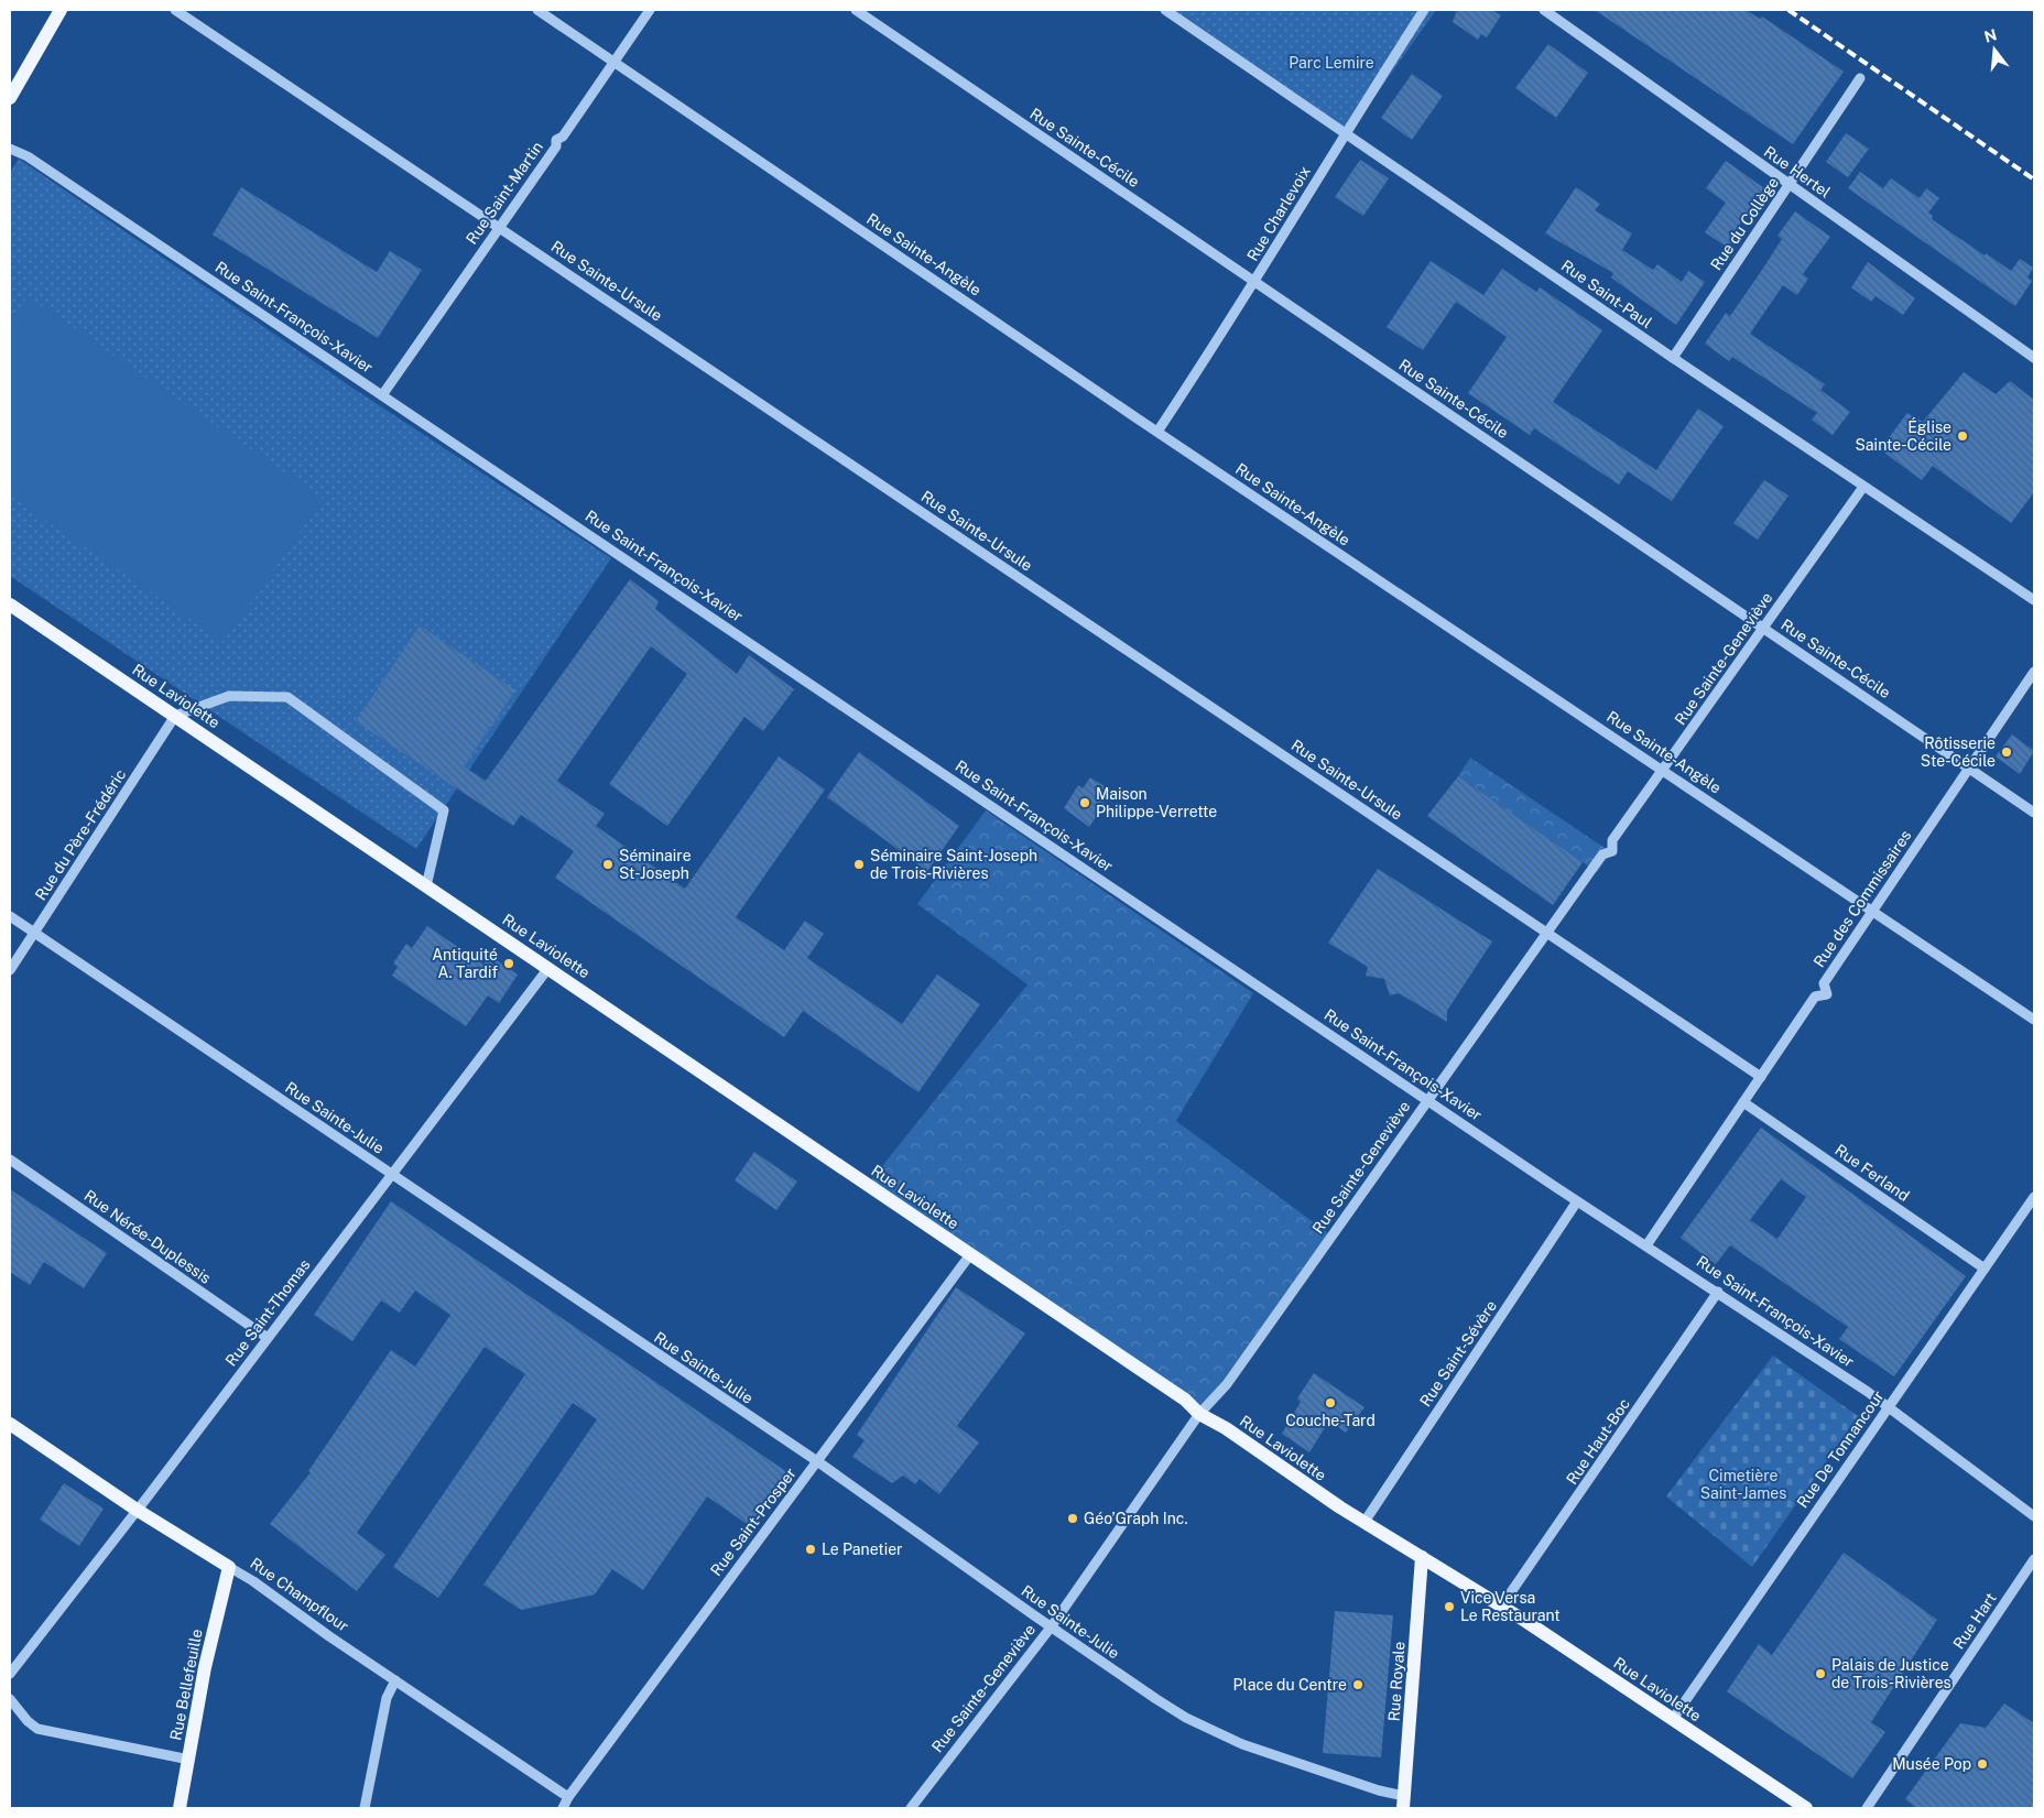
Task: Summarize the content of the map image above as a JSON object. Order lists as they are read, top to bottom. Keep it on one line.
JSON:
{"streets":{"main road":["Rue Laviolette","Rue Champflour","Rue Royale","Rue Bellefeuille"],"street":["Rue Sainte-Cécile","Rue Hertel","Rue Saint-Martin","Rue Charlevoix","Rue du Collège","Rue Sainte-Angèle","Rue Sainte-Ursule","Rue Saint-Paul","Rue Saint-François-Xavier","Rue Sainte-Geneviève","Rue du Père-Frédéric","Rue des Commissaires","Rue Sainte-Julie","Rue Ferland","Rue Nérée-Duplessis","Rue Saint-Thomas","Rue Saint-Sévère","Rue Haut-Boc","Rue De Tonnancour","Rue Saint-Prosper","Rue Hart"]},"crossings":[["Rue Sainte-Cécile","Rue Charlevoix"],["Rue Sainte-Cécile","Rue Sainte-Geneviève"],["Rue Sainte-Cécile","Rue des Commissaires"],["Rue Hertel","Rue du Collège"],["Rue Saint-Martin","Rue Sainte-Angèle"],["Rue Saint-Martin","Rue Sainte-Ursule"],["Rue Saint-Martin","Rue Saint-François-Xavier"],["Rue Charlevoix","Rue Sainte-Angèle"],["Rue Charlevoix","Rue Saint-Paul"],["Rue du Collège","Rue Saint-Paul"],["Rue Sainte-Angèle","Rue Sainte-Geneviève"],["Rue Sainte-Angèle","Rue des Commissaires"],["Rue Sainte-Ursule","Rue Sainte-Geneviève"],["Rue Sainte-Ursule","Rue des Commissaires"],["Rue Saint-Paul","Rue Sainte-Geneviève"],["Rue Saint-François-Xavier","Rue Sainte-Geneviève"],["Rue Saint-François-Xavier","Rue des Commissaires"],["Rue Saint-François-Xavier","Rue Saint-Sévère"],["Rue Saint-François-Xavier","Rue Haut-Boc"],["Rue Saint-François-Xavier","Rue De Tonnancour"],["Rue Sainte-Geneviève","Rue Laviolette"],["Rue Sainte-Geneviève","Rue Sainte-Julie"],["Rue Laviolette","Rue du Père-Frédéric"],["Rue Laviolette","Rue Saint-Thomas"],["Rue Laviolette","Rue Saint-Sévère"],["Rue Laviolette","Rue Haut-Boc"],["Rue Laviolette","Rue De Tonnancour"],["Rue Laviolette","Rue Saint-Prosper"],["Rue Laviolette","Rue Royale"],["Rue du Père-Frédéric","Rue Sainte-Julie"],["Rue des Commissaires","Rue Ferland"],["Rue Sainte-Julie","Rue Saint-Thomas"],["Rue Sainte-Julie","Rue Saint-Prosper"],["Rue Sainte-Julie","Rue Royale"],["Rue Ferland","Rue De Tonnancour"],["Rue Nérée-Duplessis","Rue Saint-Thomas"],["Rue Saint-Thomas","Rue Champflour"],["Rue Saint-Prosper","Rue Champflour"],["Rue Champflour","Rue Bellefeuille"]],"parks":["Parc Lemire","Cimetière Saint-James"],"places":["Église Sainte-Cécile","Rôtisserie Ste-Cécile","Maison Philippe-Verrette","Séminaire St-Joseph","Séminaire Saint-Joseph de Trois‑Rivières","Antiquité A. Tardif","Couche-Tard","Géo’Graph Inc.","Le Panetier","Vice Versa Le Restaurant","Palais de Justice de Trois-Rivières","Place du Centre","Musée Pop"],"north":"top"}
